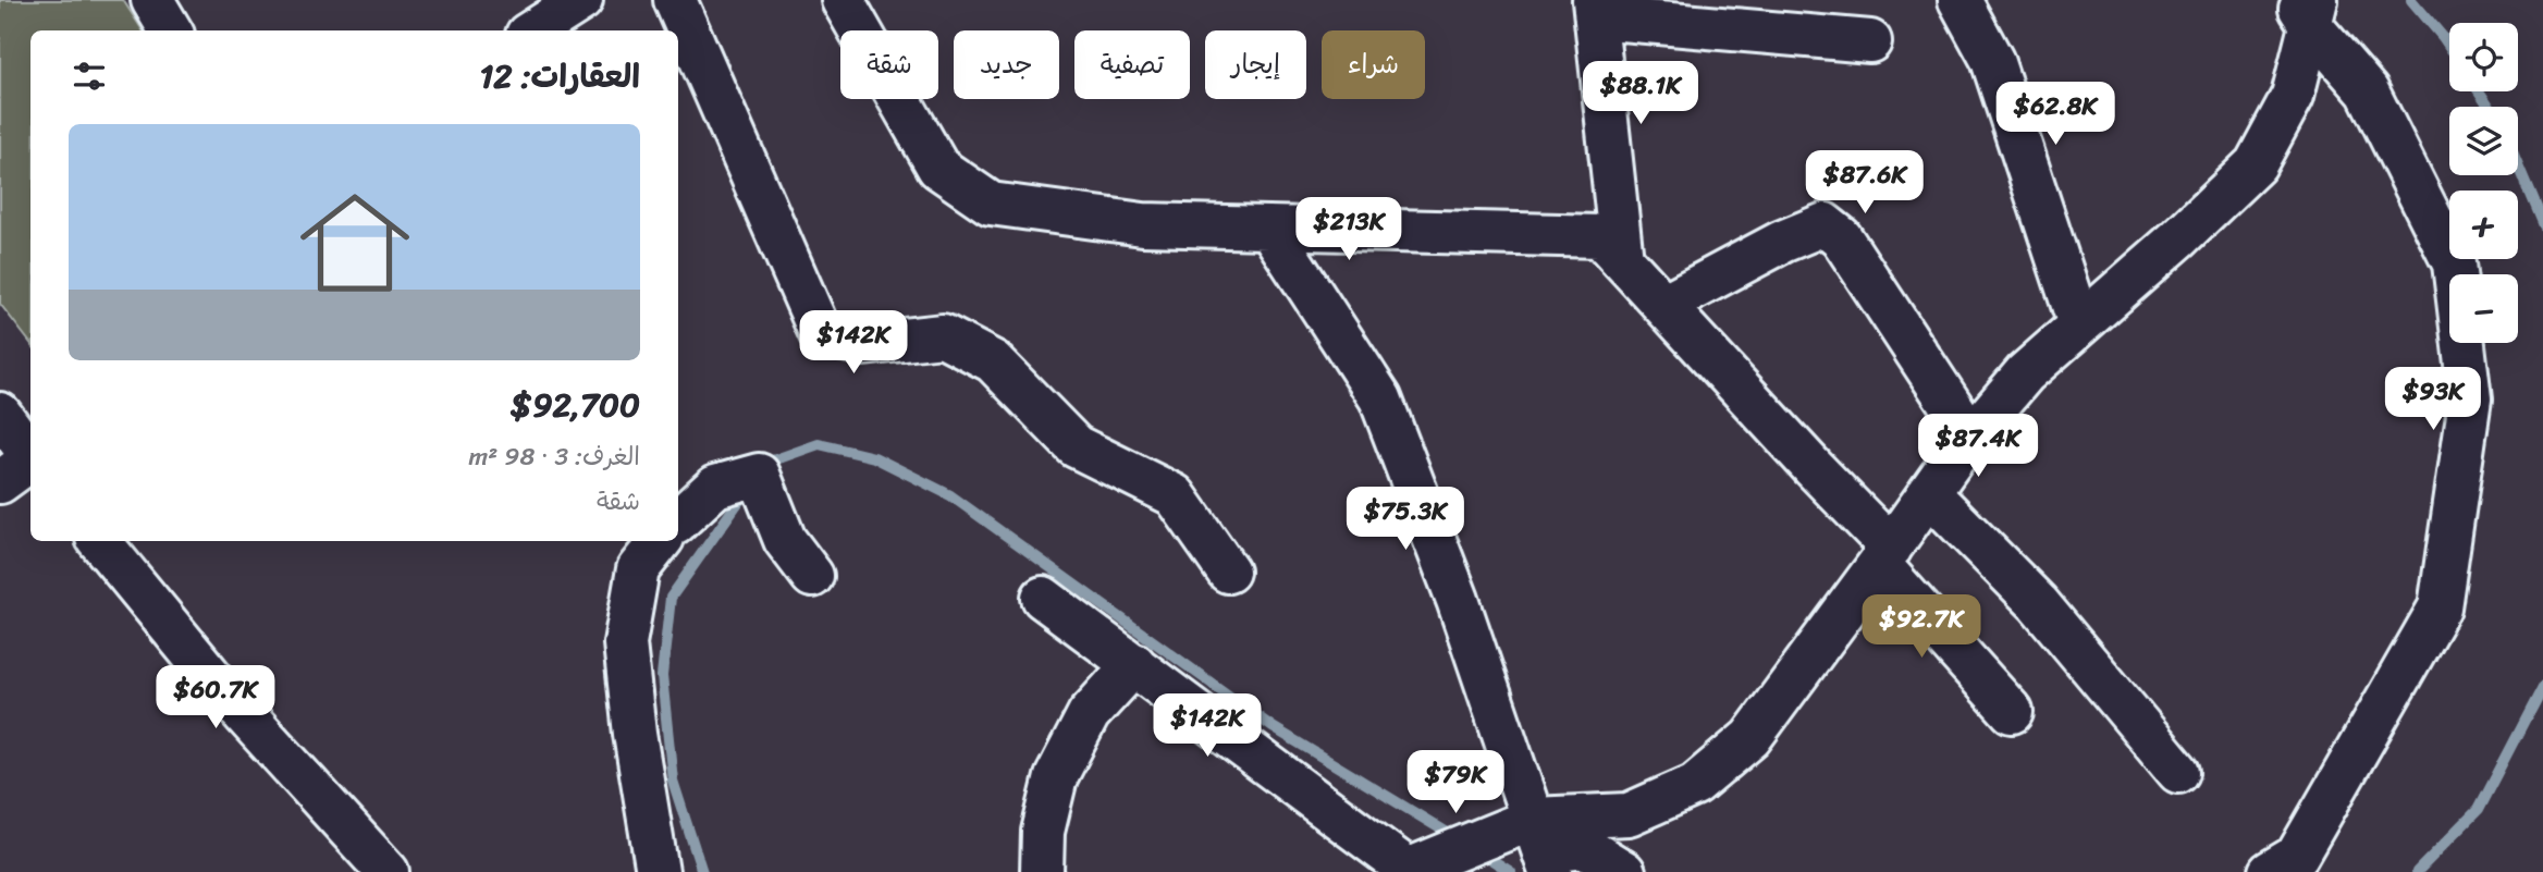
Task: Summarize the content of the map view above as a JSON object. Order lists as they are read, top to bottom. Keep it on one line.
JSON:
{"page":{"map_buttons":["+","−"],"chip":["شراء","إيجار","تصفية","جديد","شقة"],"heading":"العقارات: 12","price":["$88.1K","$62.8K","$87.6K","$213K","$142K","$93K","$87.4K","$75.3K","$92.7K","$60.7K","$142K","$79K"],"list":[{"name":"$92,700","note":"الغرف: 3 · 98 m² · شقة"}]}}
